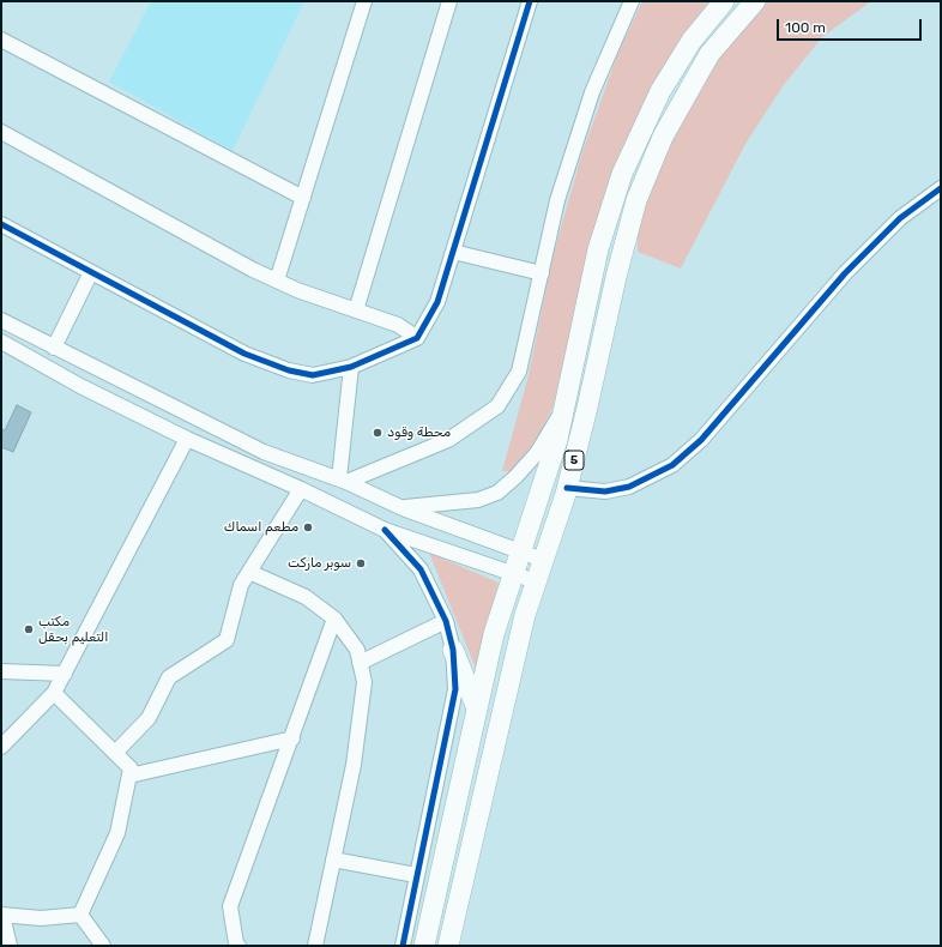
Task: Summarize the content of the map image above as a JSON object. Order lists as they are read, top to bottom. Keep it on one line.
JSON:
{"streets":{"highway":["5"]},"places":["محطة وقود","مطعم اسماك","سوبر ماركت","مكتب التعليم بحقل"],"scale_bar":"100 m"}
